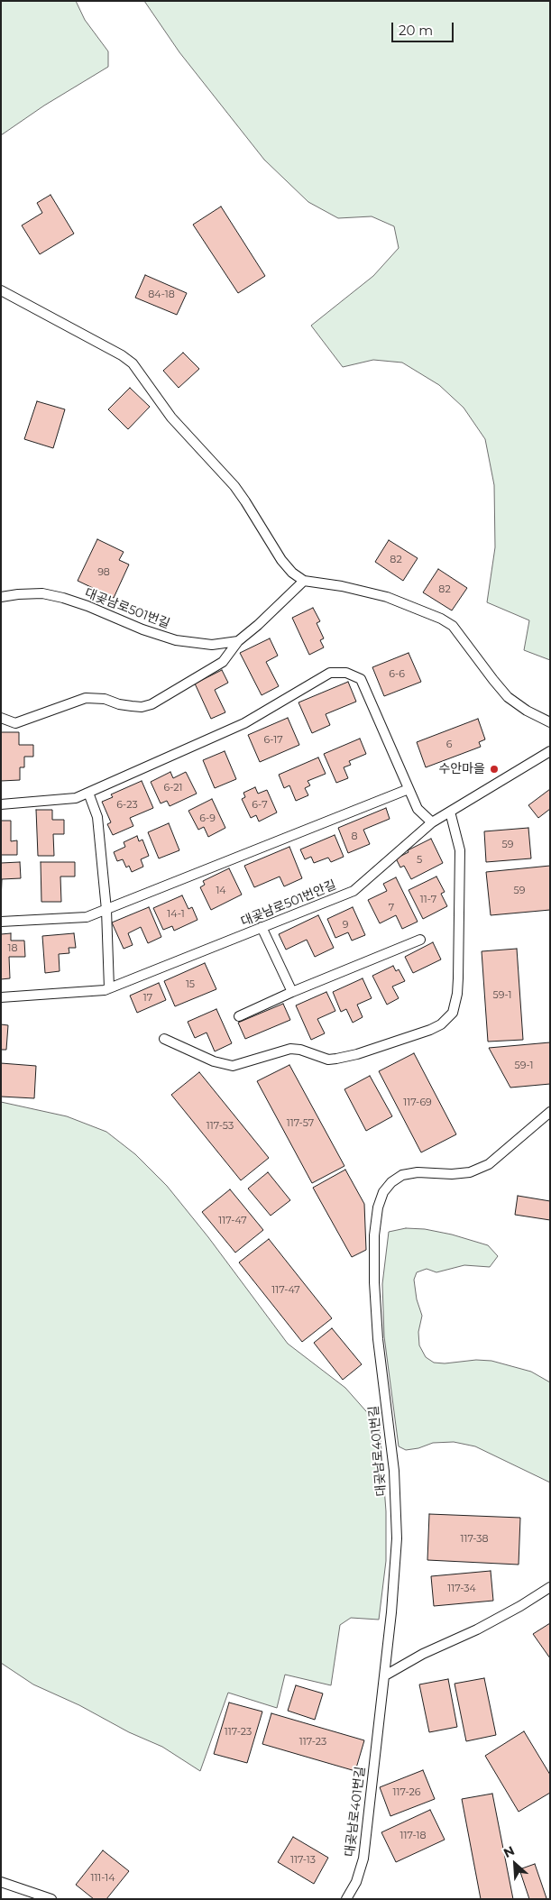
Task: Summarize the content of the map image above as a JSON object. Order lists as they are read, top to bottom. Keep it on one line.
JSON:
{"streets":{"lane":["대곶남로501번길","대곶남로501번안길","대곶남로401번길"]},"places":["수안마을"],"house_numbers":["84-18","82","98","82","6-6","6-17","6","6-21","6-23","6-7","6-9","8","59","5","14","59","11-7","7","14-1","9","18","15","59-1","17","59-1","117-69","117-57","117-53","117-47","117-47","117-38","117-34","117-23","117-23","117-26","117-18","117-13","111-14"],"scale_bar":"20 m","north":"top left"}
